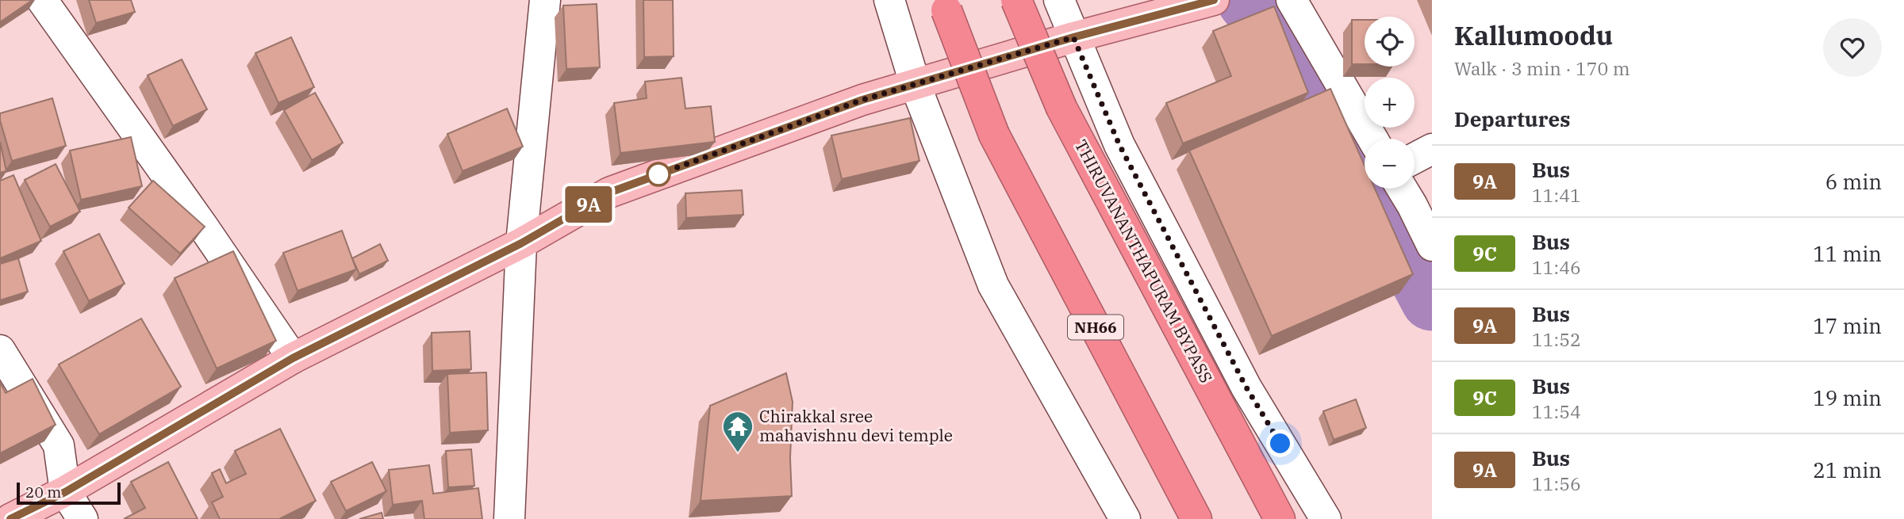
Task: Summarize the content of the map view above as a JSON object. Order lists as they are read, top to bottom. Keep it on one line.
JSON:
{"streets":{"highway":["THIRUVANANTHAPURAM BYPASS","NH66"]},"places":{"temple":["Chirakkal sree mahavishnu devi temple"]},"lines":["bus line 9A"],"scale_bar":"20 m","page":{"on_map":"9A","heading":[["Kallumoodu","Walk · 3 min · 170 m"],"Departures"],"map_buttons":["+","−"],"list":[{"mark":"9A","name":"Bus","note":"11:41","value":"6 min"},{"mark":"9C","name":"Bus","note":"11:46","value":"11 min"},{"mark":"9A","name":"Bus","note":"11:52","value":"17 min"},{"mark":"9C","name":"Bus","note":"11:54","value":"19 min"},{"mark":"9A","name":"Bus","note":"11:56","value":"21 min"}],"scale":"20 m"}}
